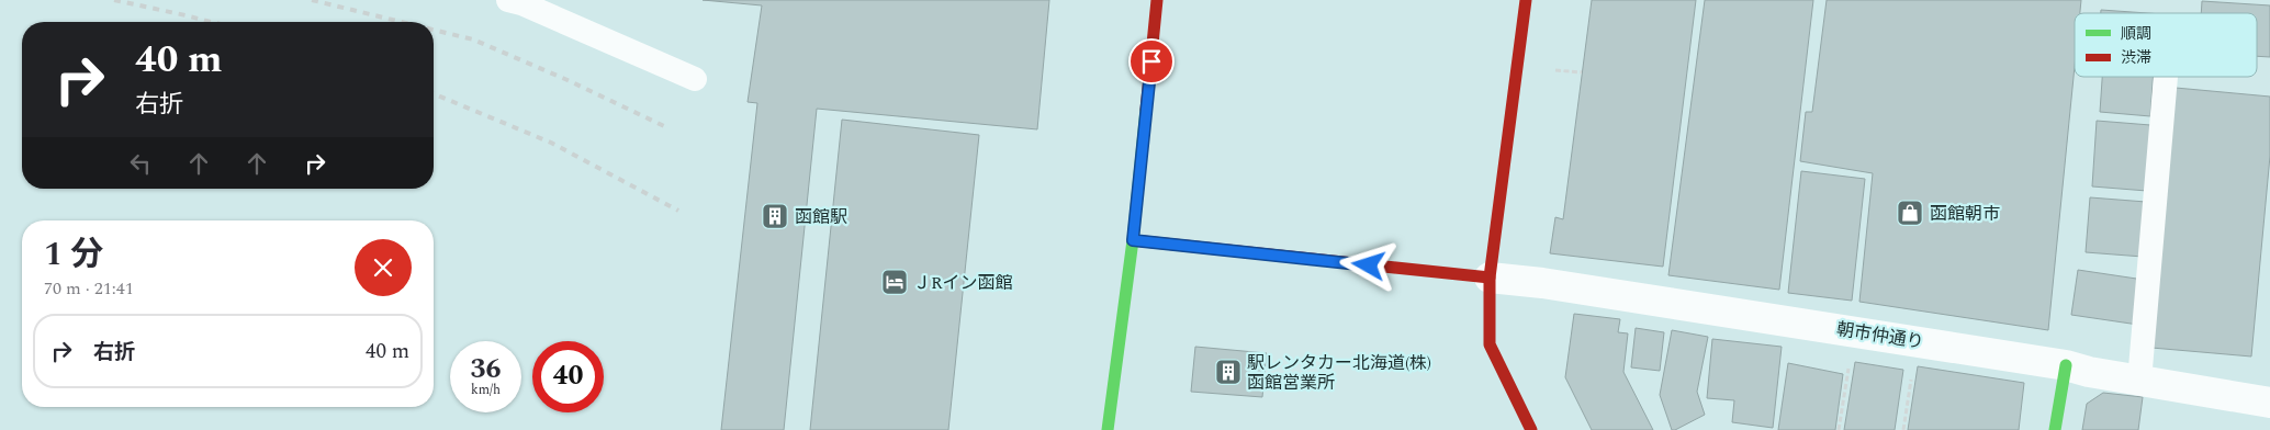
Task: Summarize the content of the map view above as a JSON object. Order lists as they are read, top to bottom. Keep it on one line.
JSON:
{"streets":{"street":["朝市仲通り"]},"places":{"shop":["函館朝市"],"building":["函館駅","駅レンタカー北海道(株) 函館営業所"],"hotel":["ＪRイン函館"]},"legend":["順調","渋滞"],"page":{"turn":["40 m","右折"],"heading":["1 分","70 m · 21:41"],"list":[{"name":"右折","value":"40 m"}],"speed":"36 km/h","limit":"40"}}
